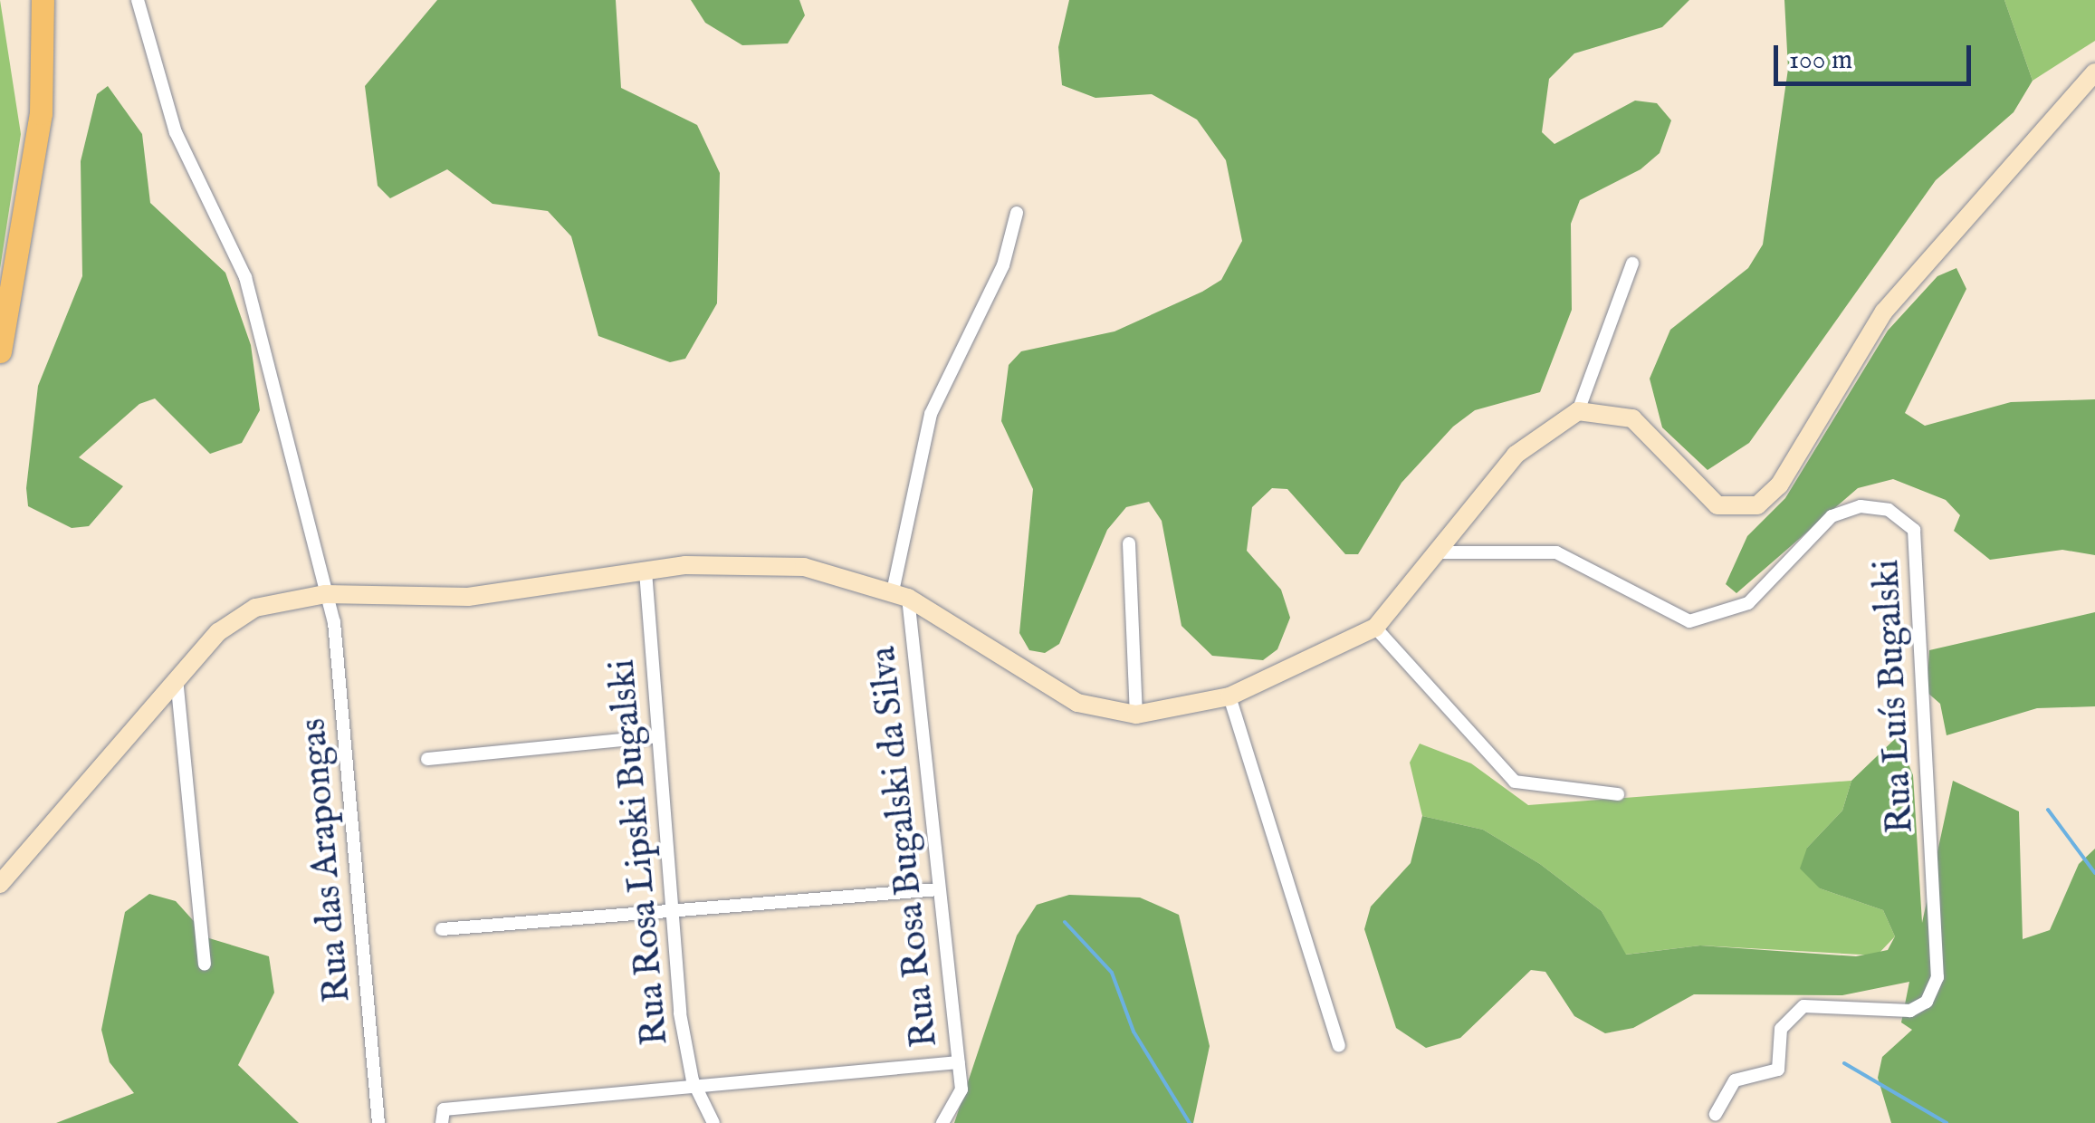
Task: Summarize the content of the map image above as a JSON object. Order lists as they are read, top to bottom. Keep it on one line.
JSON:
{"streets":{"street":["Rua Luís Bugalski","Rua Rosa Bugalski da Silva","Rua Rosa Lipski Bugalski","Rua das Arapongas"]},"scale_bar":"100 m"}
